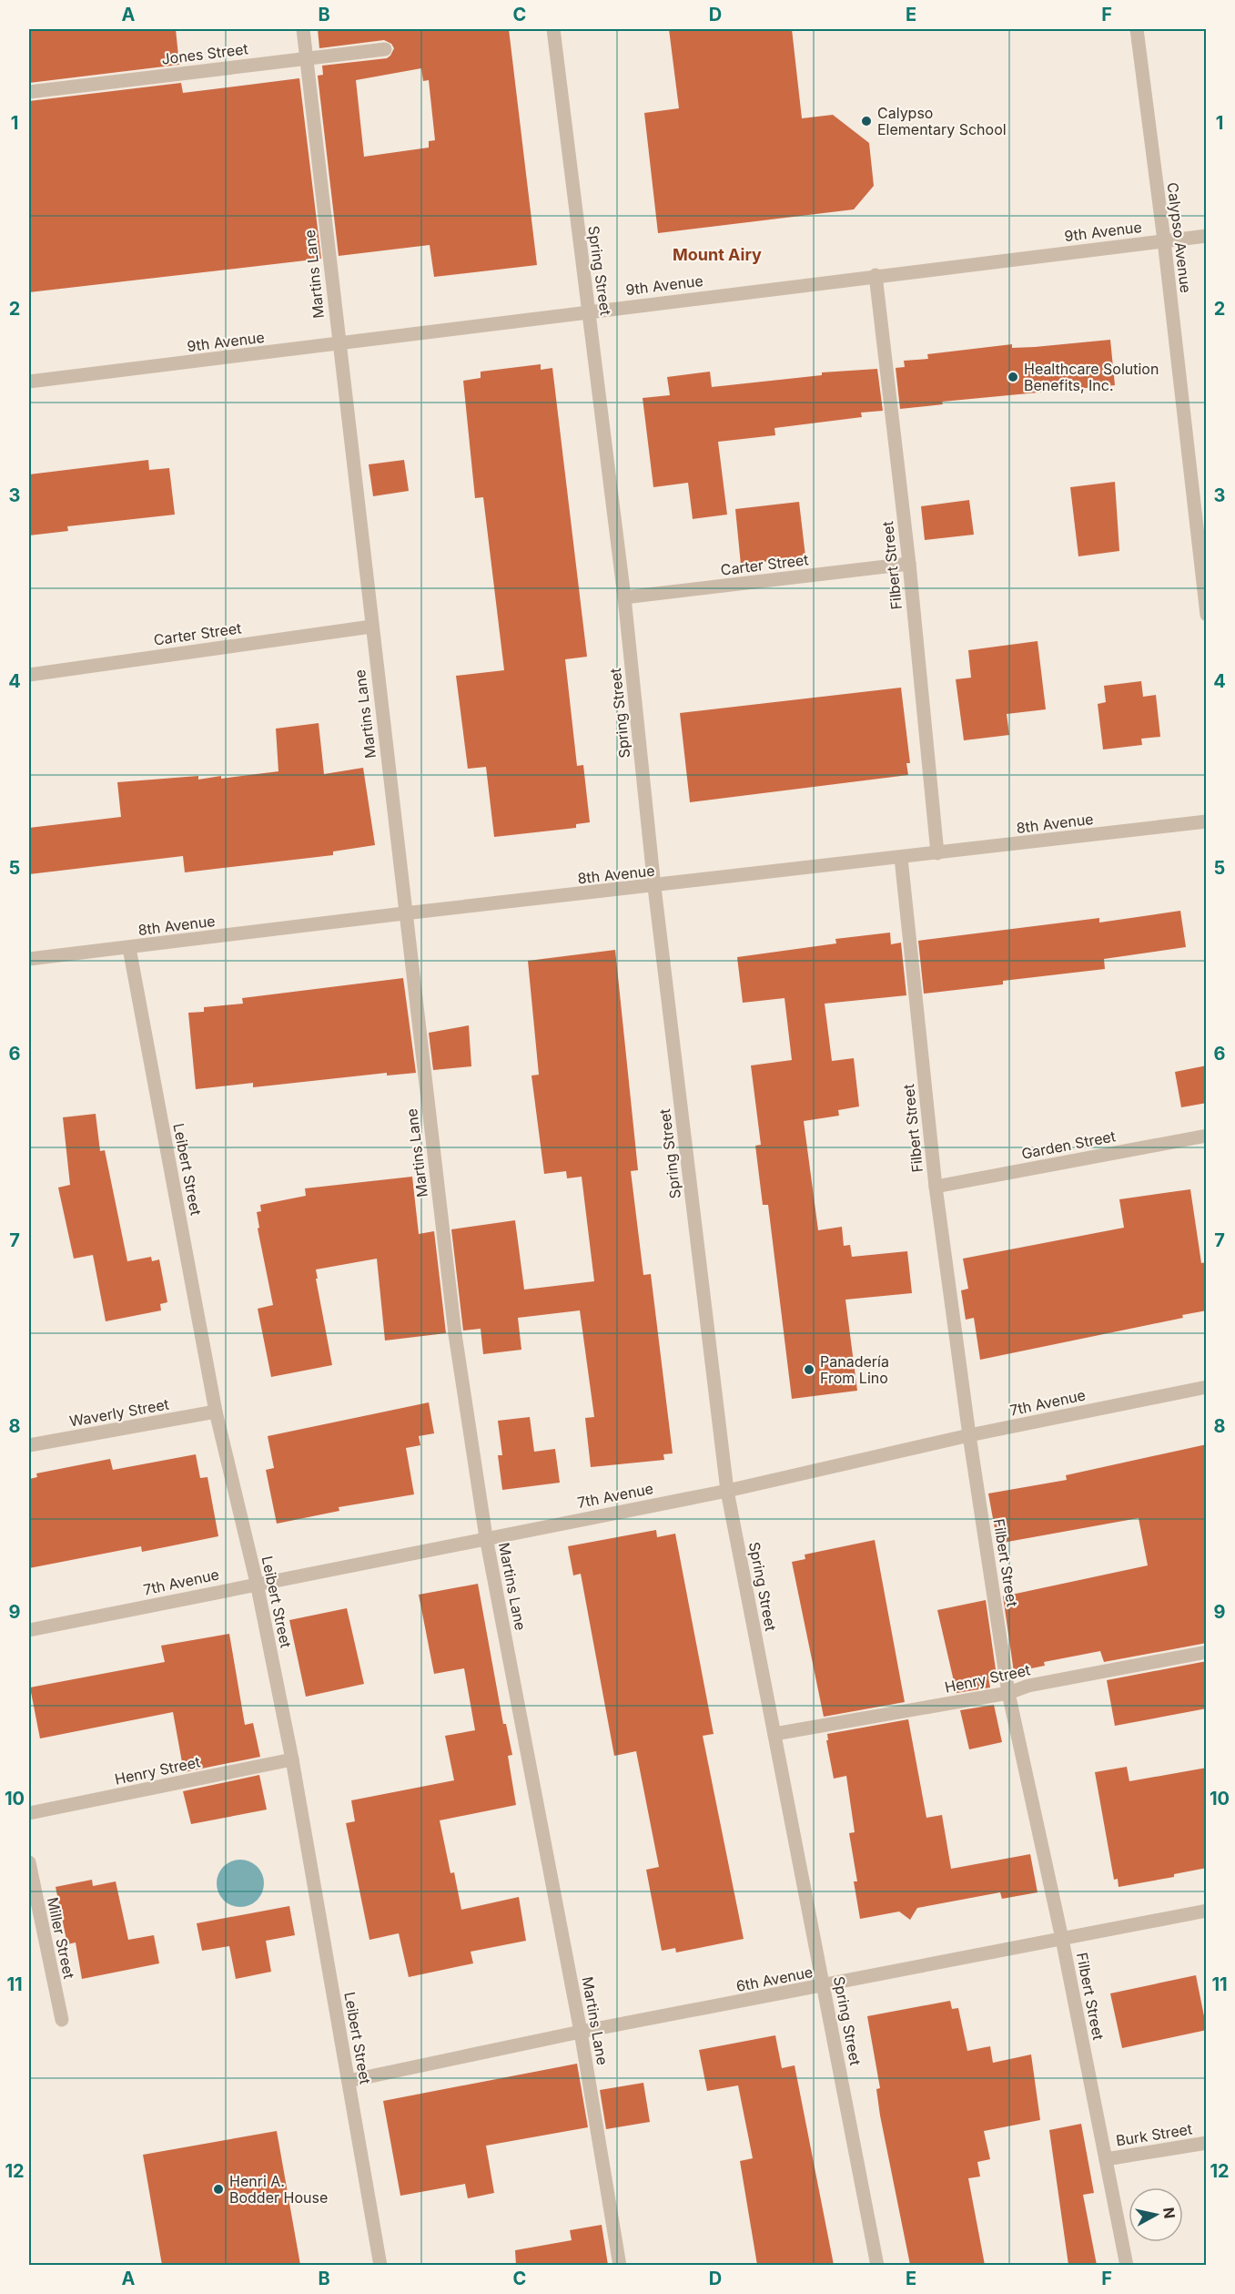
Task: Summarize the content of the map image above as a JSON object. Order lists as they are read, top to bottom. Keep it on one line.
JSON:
{"streets":{"street":["Jones Street","9th Avenue","Calypso Avenue","Spring Street","Martins Lane","Carter Street","Filbert Street","8th Avenue","Garden Street","Leibert Street","7th Avenue","Waverly Street","Henry Street","Miller Street","6th Avenue","Burk Street"]},"crossings":[["Jones Street","Martins Lane"],["9th Avenue","Calypso Avenue"],["9th Avenue","Spring Street"],["9th Avenue","Martins Lane"],["9th Avenue","Filbert Street"],["Spring Street","Carter Street"],["Spring Street","8th Avenue"],["Spring Street","7th Avenue"],["Spring Street","Henry Street"],["Spring Street","6th Avenue"],["Martins Lane","Carter Street"],["Martins Lane","8th Avenue"],["Martins Lane","7th Avenue"],["Martins Lane","6th Avenue"],["Carter Street","Filbert Street"],["Filbert Street","8th Avenue"],["Filbert Street","Garden Street"],["Filbert Street","7th Avenue"],["Filbert Street","Henry Street"],["Filbert Street","6th Avenue"],["Filbert Street","Burk Street"],["8th Avenue","Leibert Street"],["Leibert Street","7th Avenue"],["Leibert Street","Waverly Street"],["Leibert Street","Henry Street"],["Leibert Street","6th Avenue"]],"districts":["Mount Airy"],"places":["Calypso Elementary School","Healthcare Solution Benefits, Inc.","Panadería From Lino","Henri A. Bodder House"],"north":"right","grid":{"columns":["A","B","C","D","E","F"],"rows":["1","2","3","4","5","6","7","8","9","10","11","12"]}}
